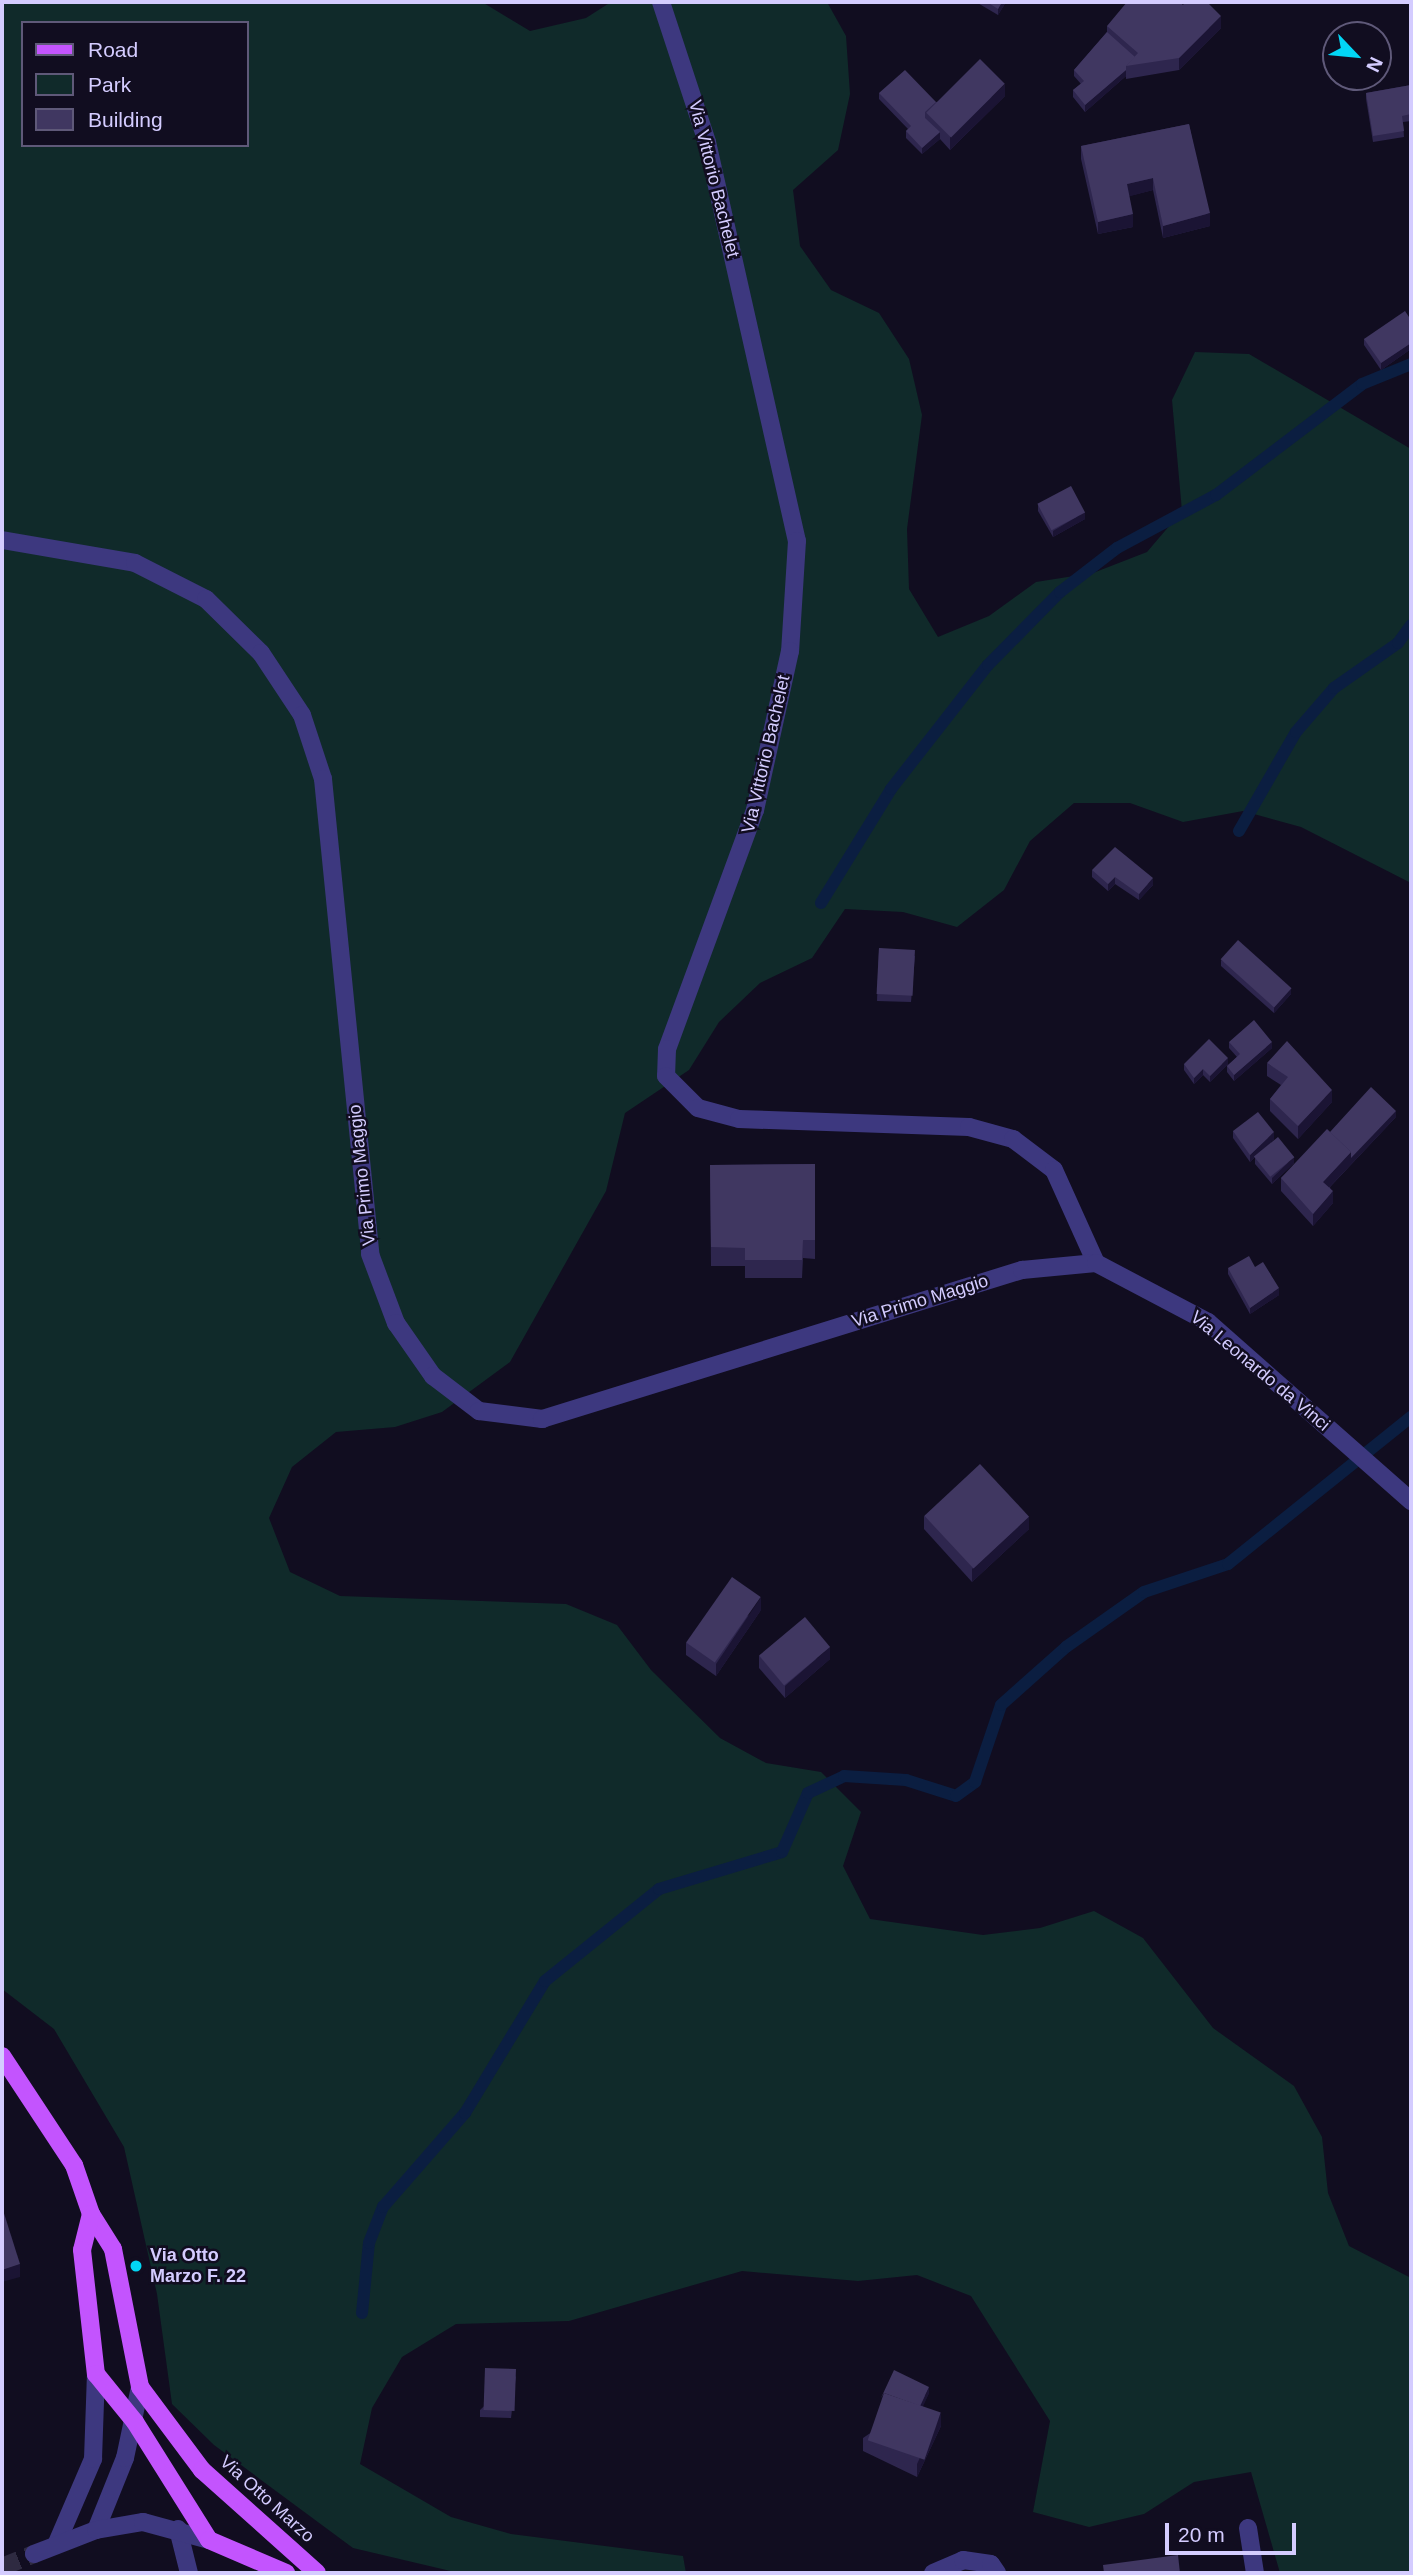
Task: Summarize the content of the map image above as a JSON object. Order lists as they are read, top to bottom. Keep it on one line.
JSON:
{"streets":{"main road":["Via Otto Marzo"],"street":["Via Vittorio Bachelet","Via Primo Maggio","Via Leonardo da Vinci"]},"crossings":[["Via Vittorio Bachelet","Via Primo Maggio"],["Via Vittorio Bachelet","Via Leonardo da Vinci"],["Via Primo Maggio","Via Leonardo da Vinci"]],"places":["Via Otto Marzo F. 22"],"legend":["Road","Park","Building"],"scale_bar":"20 m","north":"bottom right"}
